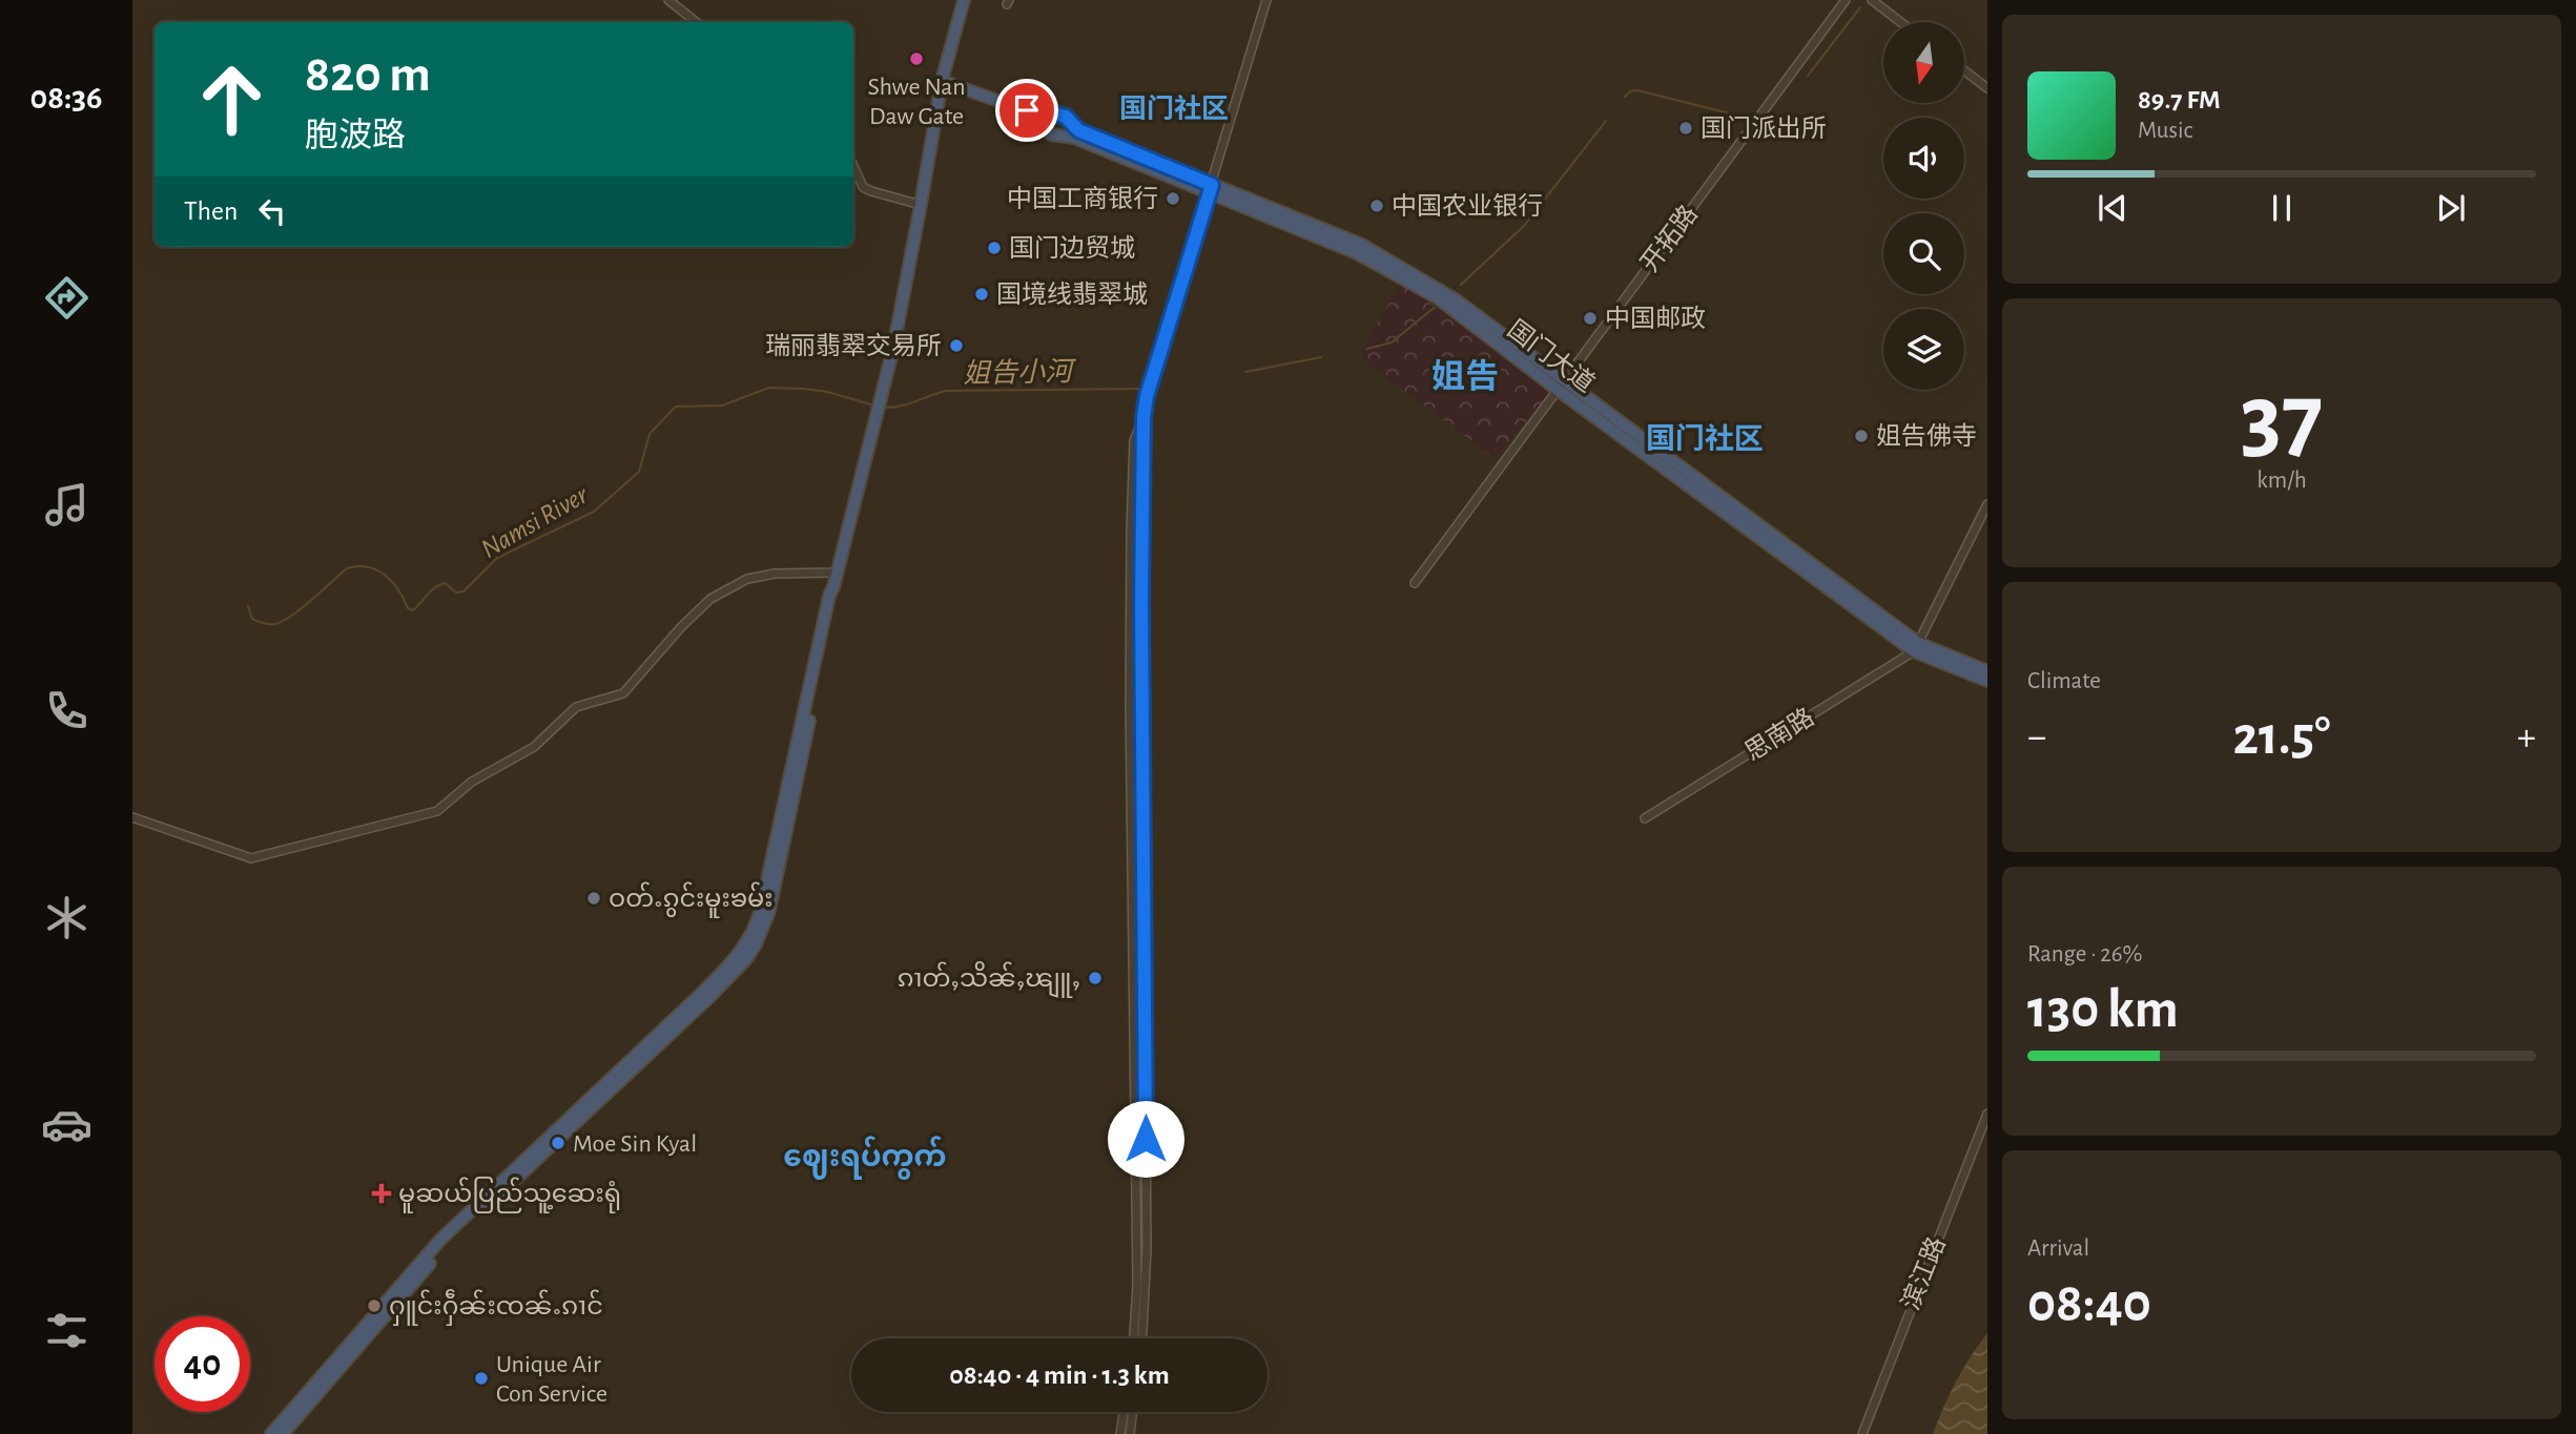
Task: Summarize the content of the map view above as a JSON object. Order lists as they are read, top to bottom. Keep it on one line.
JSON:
{"streets":{"highway":["国门大道"],"street":["开拓路","思南路","滨江路"]},"crossings":[["开拓路","国门大道"],["国门大道","思南路"]],"districts":["国门社区","姐告","国门社区","ဈေးရပ်ကွက်"],"water":["姐告小河","Namsi River"],"places":{"other":["Shwe Nan Daw Gate","国门派出所","中国工商银行","中国农业银行","国门边贸城","国境线翡翠城","中国邮政","瑞丽翡翠交易所","姐告佛寺","ဝတ်ႉၵွင်းမူးၶမ်း","ၵၢတ်ႇသိၼ်ႇၽျူႇ","Moe Sin Kyal","ႁူင်းႁဵၼ်းၸၼ်ႉၵၢင်","Unique Air Con Service"],"health":["မူဆယ်ပြည်သူ့ဆေးရုံ"]},"north":"bottom","page":{"tabs":"08:36","turn":["820 m","胞波路"],"song":["89.7 FM","Music"],"then":"Then","tile":[["37","km/h"],"Climate",["Range · 26%","130 km"],["Arrival","08:40"]],"heat":["−","21.5°","+"],"limit":"40","trip":"08:40 · 4 min · 1.3 km"}}
